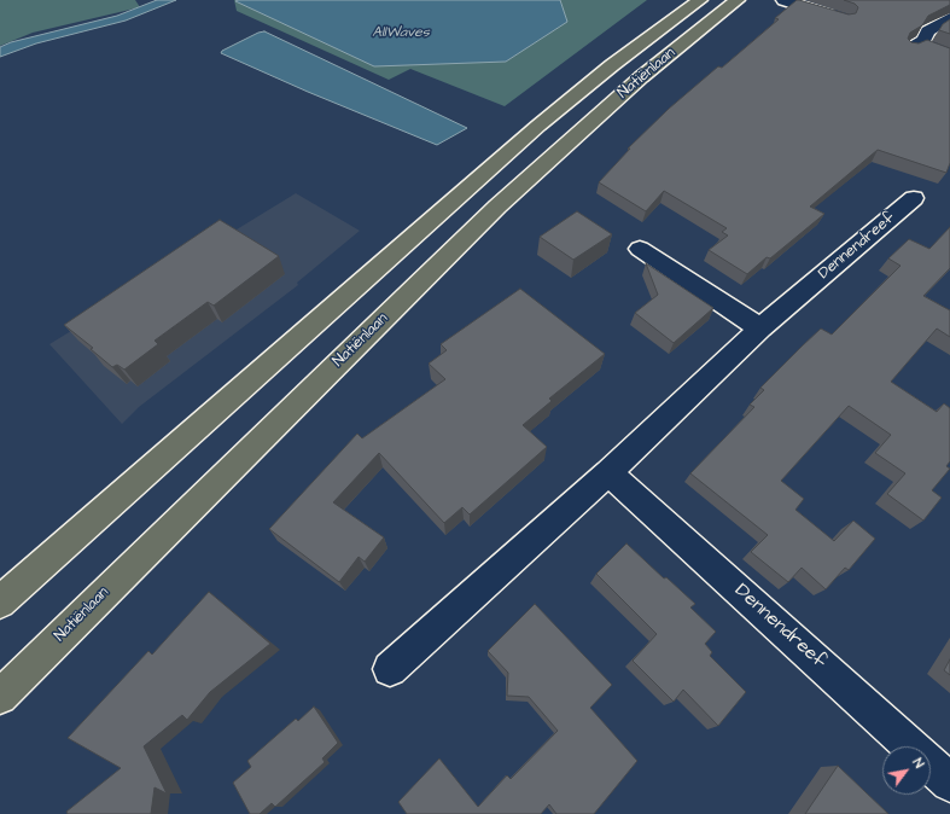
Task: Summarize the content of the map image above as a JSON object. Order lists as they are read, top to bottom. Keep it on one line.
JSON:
{"streets":{"main road":["Natiënlaan"],"street":["Dennendreef"]},"water":["AllWaves"],"north":"top right"}
